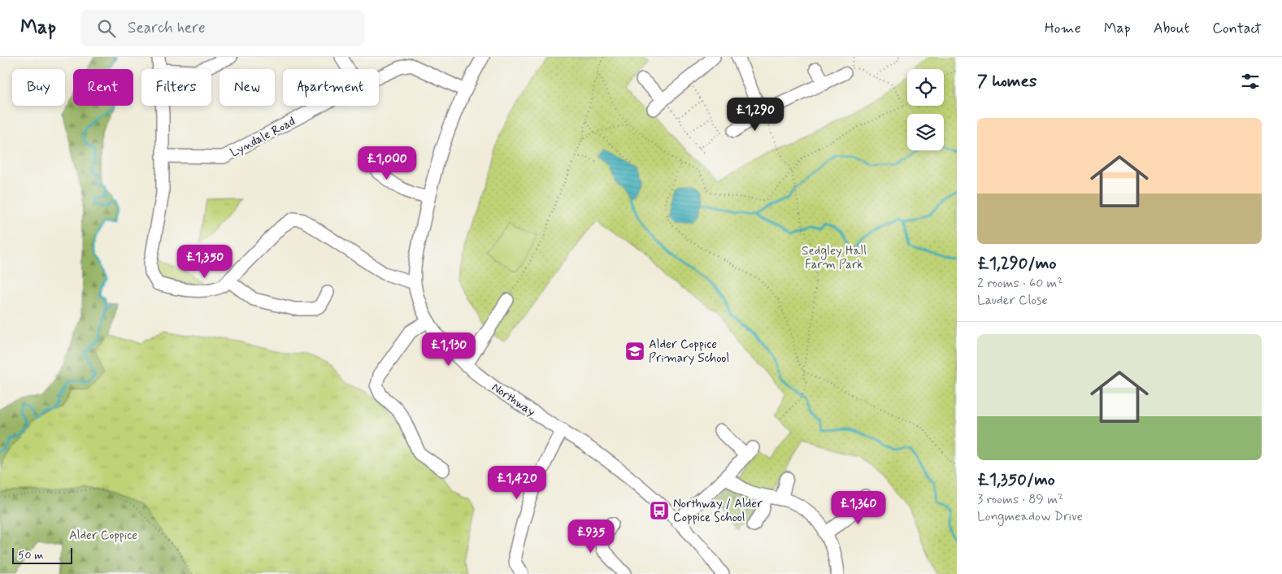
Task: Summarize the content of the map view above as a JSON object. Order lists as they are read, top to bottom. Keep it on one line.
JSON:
{"streets":{"street":["Lyndale Road","Northway"]},"crossings":[["Lyndale Road","Northway"]],"parks":["Sedgley Hall Farm Park","Alder Coppice"],"places":{"school or university":["Alder Coppice Primary School"],"bus stop":["Northway / Alder Coppice School"]},"scale_bar":"50 m","page":{"header":"Map","search":"Search here","nav":["Home","Map","About","Contact"],"heading":"7 homes","chip":["Buy","Rent","Filters","New","Apartment"],"price":["£1,290","£1,000","£1,350","£1,130","£1,420","£1,360","£935"],"list":[{"name":"£1,290/mo","note":"2 rooms · 60 m² · Lauder Close"},{"name":"£1,350/mo","note":"3 rooms · 89 m² · Longmeadow Drive"}],"scale":"50 m"}}
